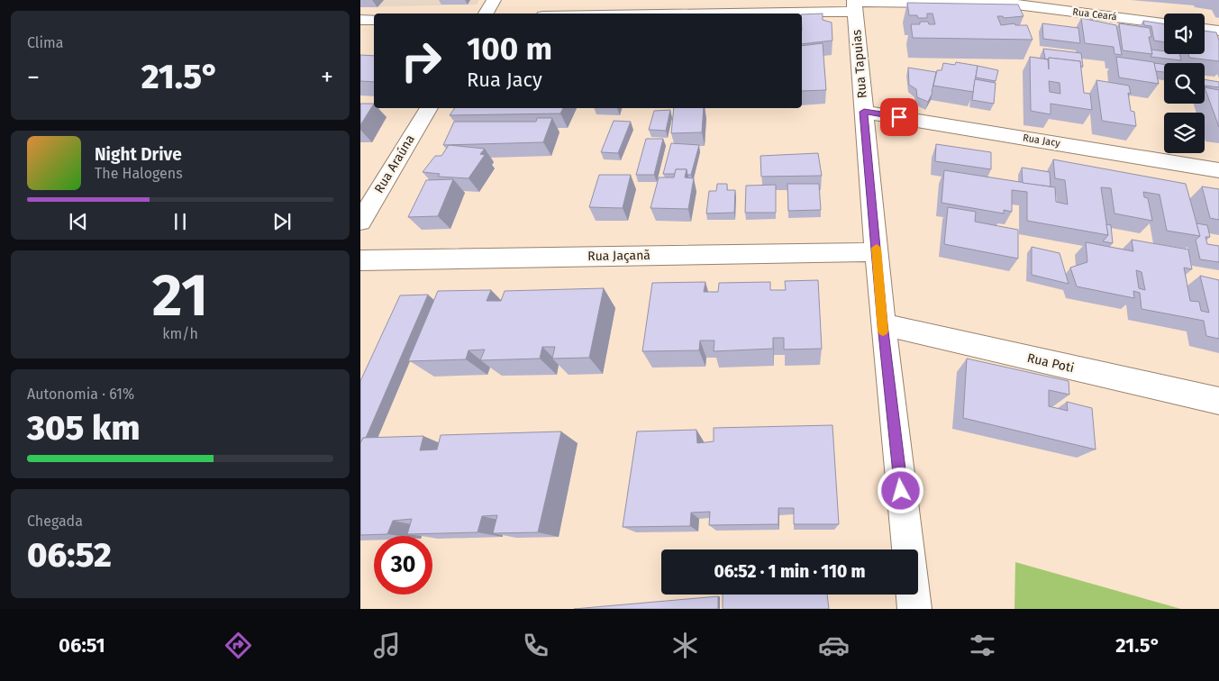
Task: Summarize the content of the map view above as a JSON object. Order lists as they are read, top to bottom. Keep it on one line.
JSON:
{"streets":{"street":["Rua Ceará","Rua Tapuias","Rua Jacy","Rua Araúna","Rua Jaçanã","Rua Poti"]},"crossings":[["Rua Ceará","Rua Tapuias"],["Rua Tapuias","Rua Jacy"],["Rua Tapuias","Rua Jaçanã"],["Rua Tapuias","Rua Poti"]],"page":{"tile":["Clima",["21","km/h"],["Autonomia · 61%","305 km"],["Chegada","06:52"]],"turn":["100 m","Rua Jacy"],"heat":["−","21.5°","+"],"song":["Night Drive","The Halogens"],"limit":"30","trip":"06:52 · 1 min · 110 m","tabs":["06:51","21.5°"]}}
